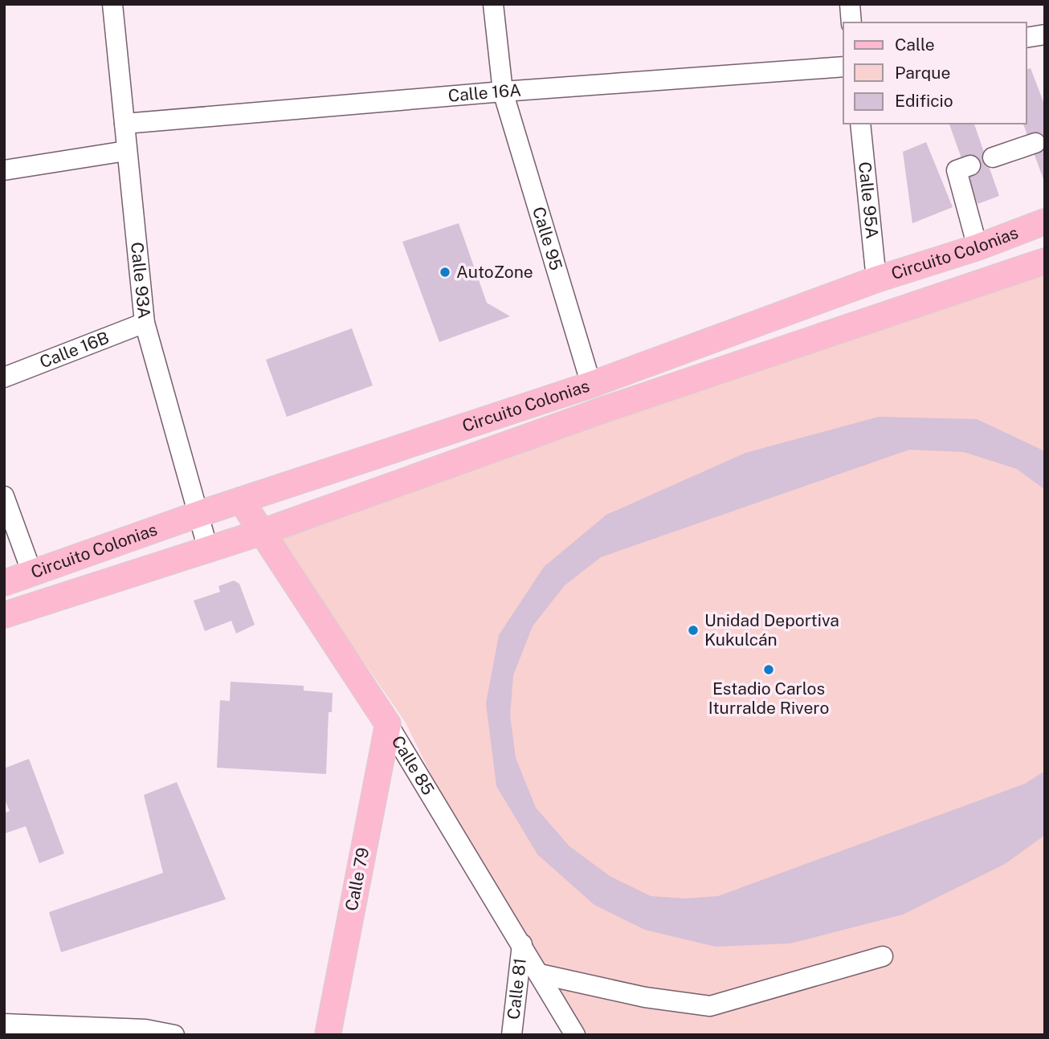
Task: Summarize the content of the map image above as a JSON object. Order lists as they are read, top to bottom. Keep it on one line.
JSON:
{"streets":{"main road":["Circuito Colonias","Calle 85","Calle 79"],"street":["Calle 16A","Calle 95A","Calle 95","Calle 93A","Calle 16B","Calle 81"]},"crossings":[["Calle 16A","Calle 95"],["Calle 16A","Calle 93A"],["Calle 95A","Circuito Colonias"],["Calle 95","Circuito Colonias"],["Circuito Colonias","Calle 93A"],["Circuito Colonias","Calle 85"],["Calle 93A","Calle 16B"],["Calle 85","Calle 79"],["Calle 85","Calle 81"]],"places":["AutoZone","Unidad Deportiva Kukulcán","Estadio Carlos Iturralde Rivero"],"legend":["Calle","Parque","Edificio"]}
